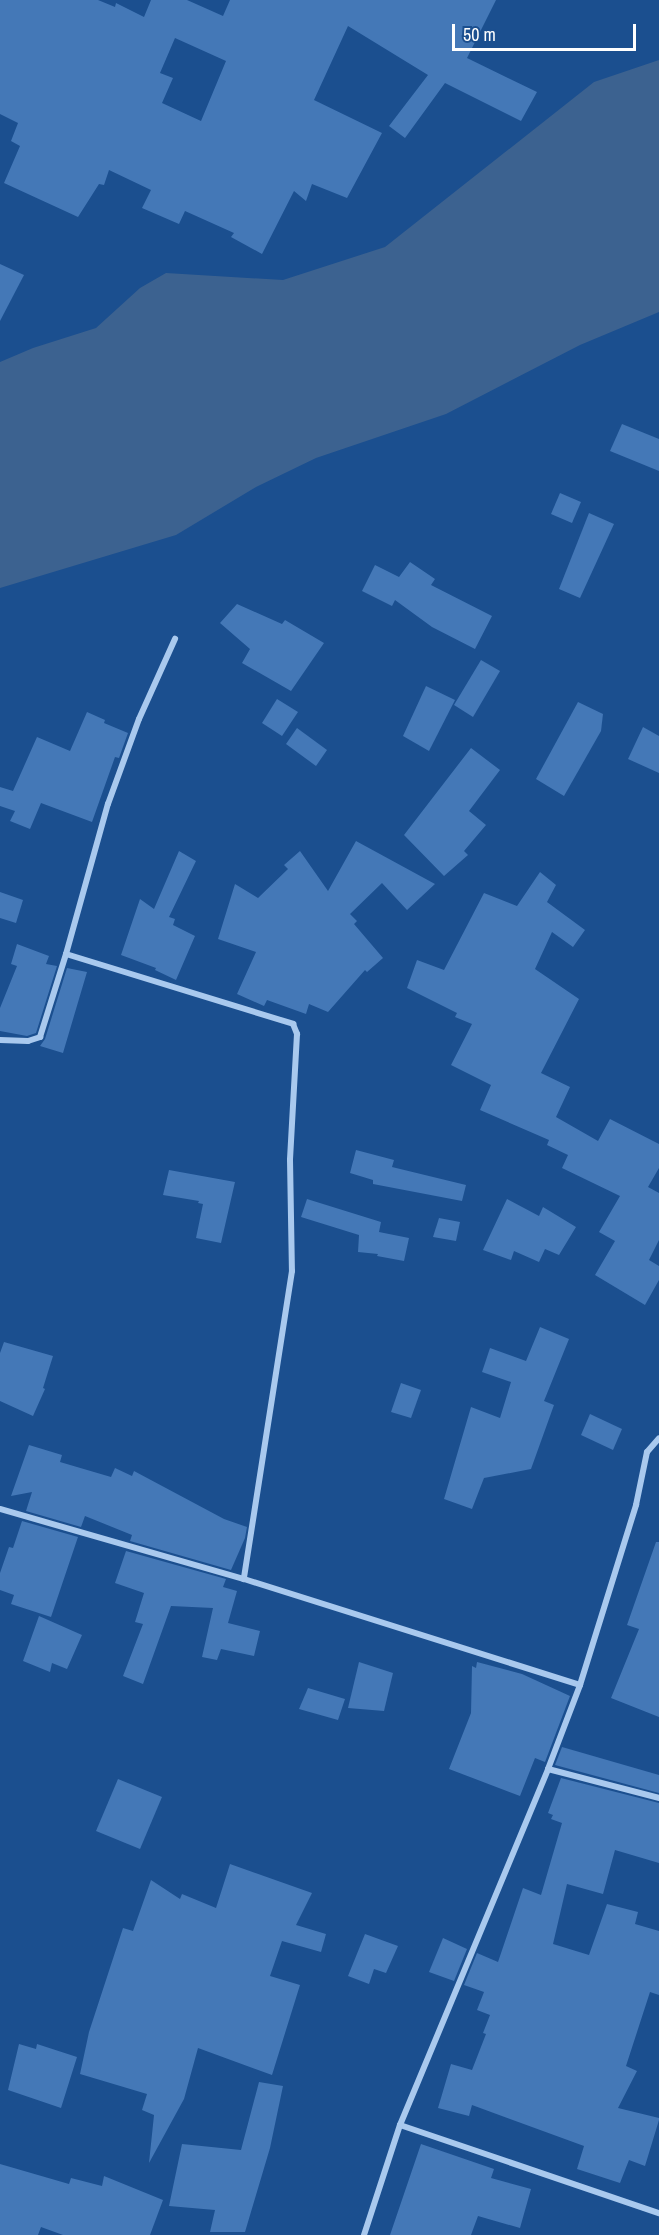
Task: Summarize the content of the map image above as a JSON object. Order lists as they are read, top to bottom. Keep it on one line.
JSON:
{"scale_bar":"50 m"}
